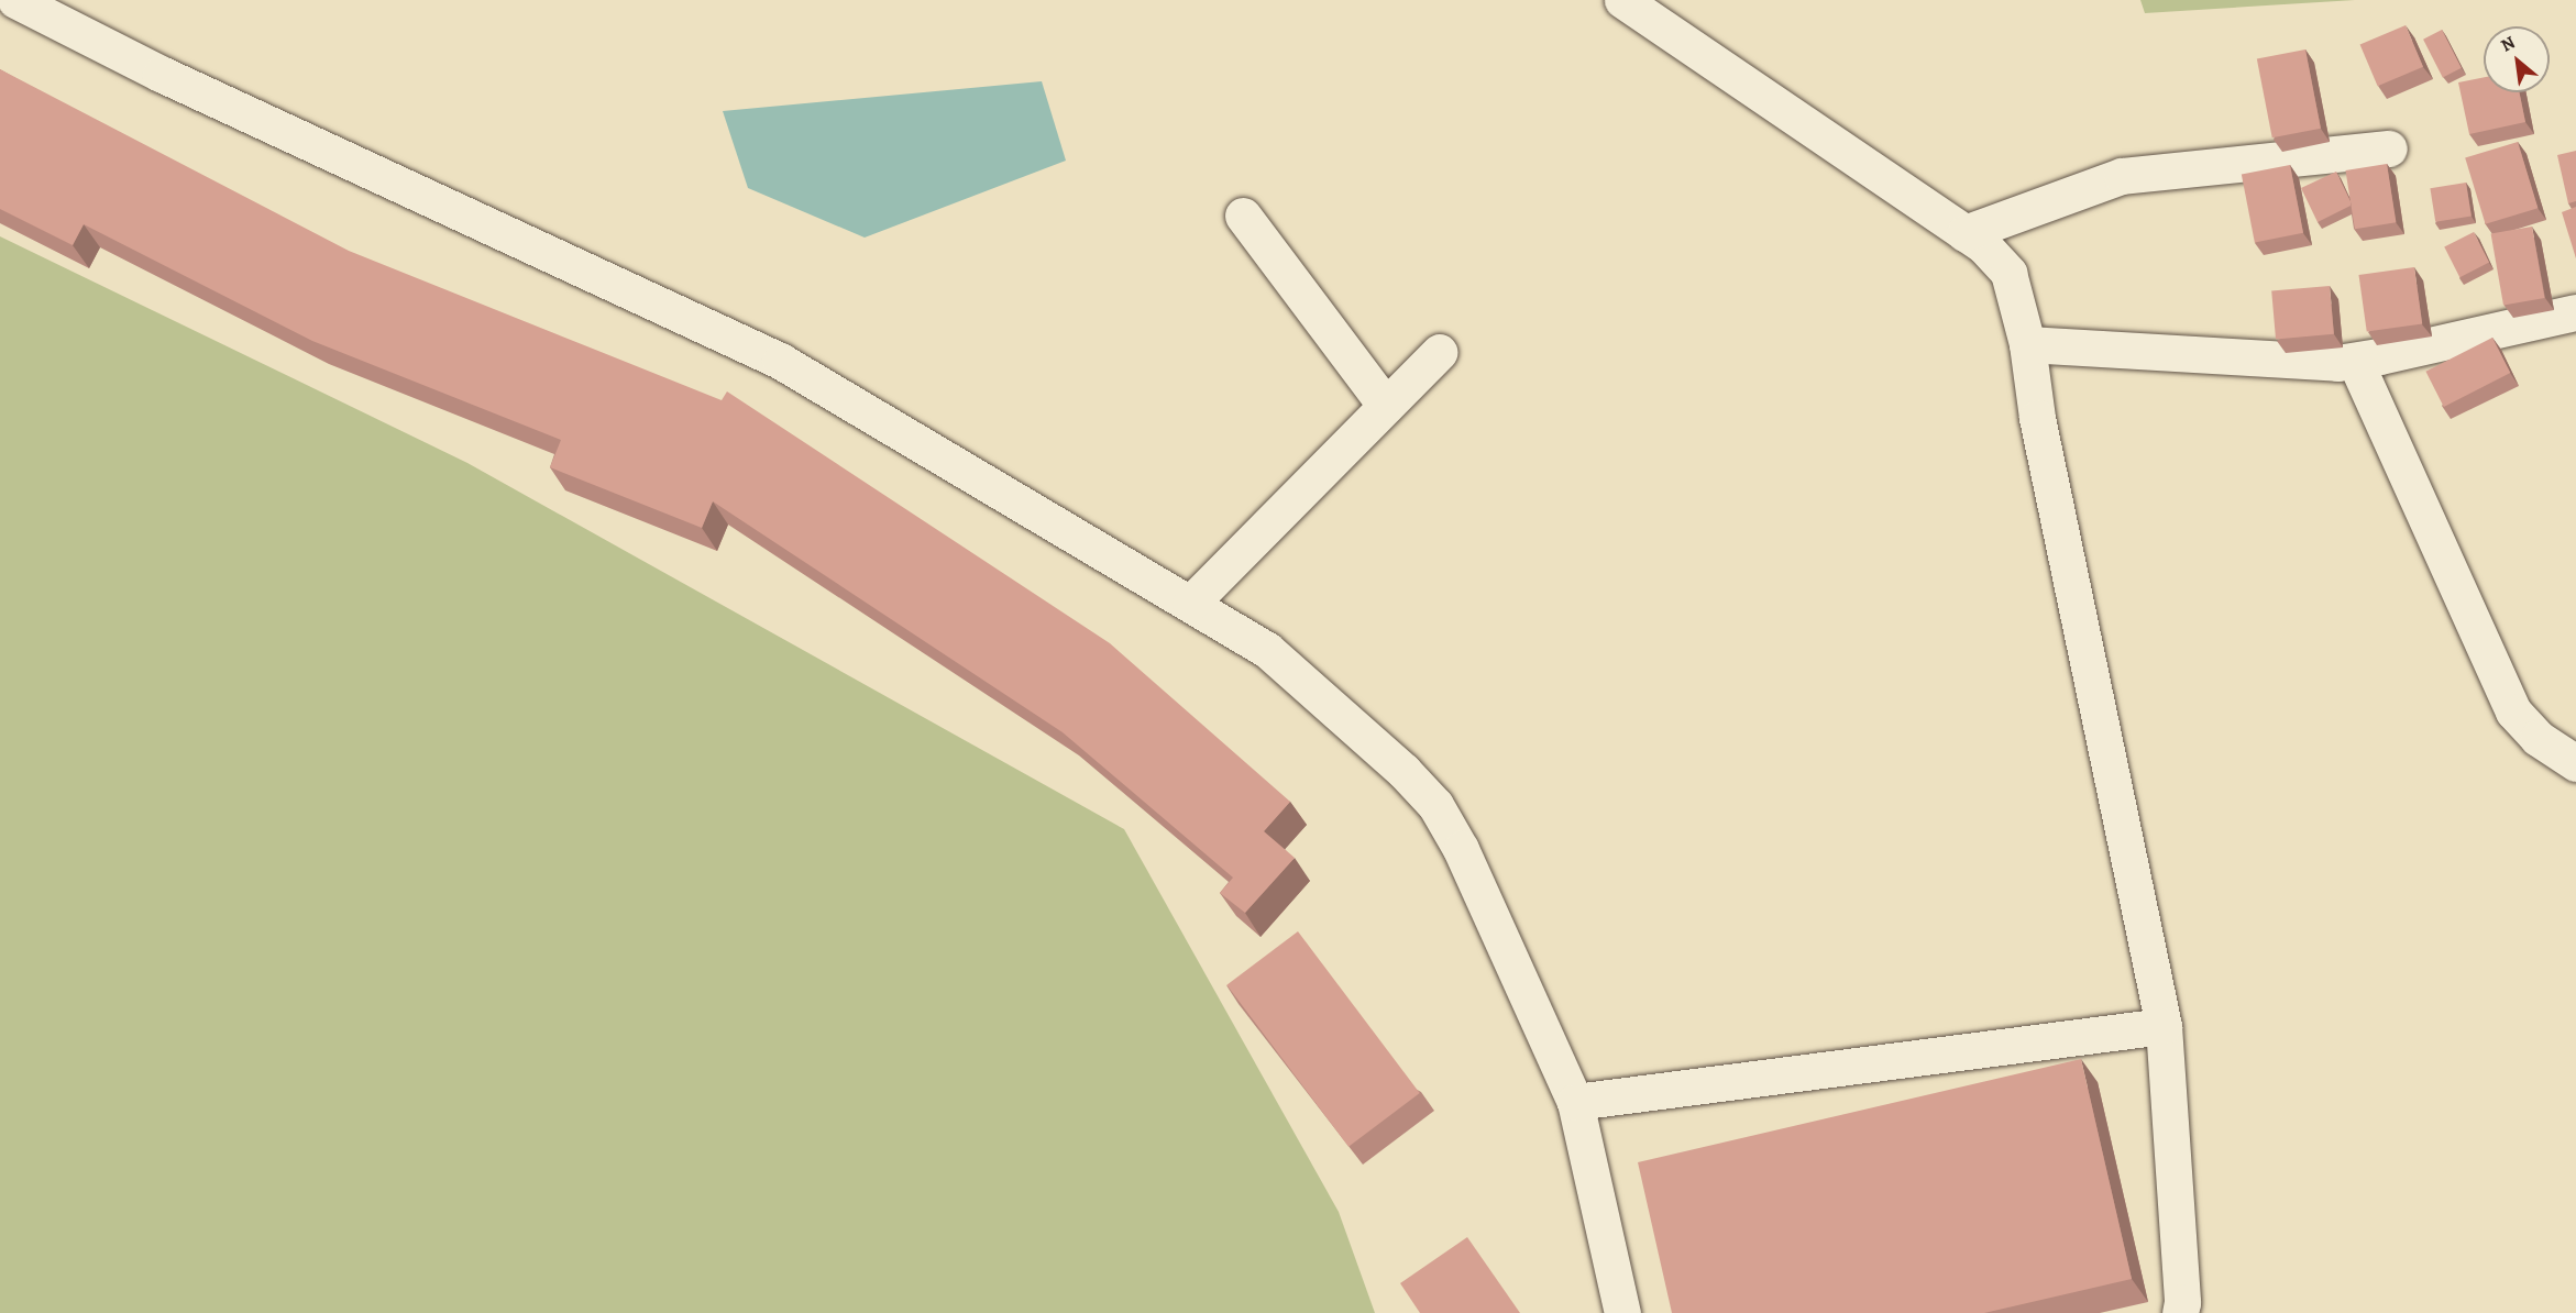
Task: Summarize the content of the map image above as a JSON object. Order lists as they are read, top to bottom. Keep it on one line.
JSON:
{"north":"top left"}
